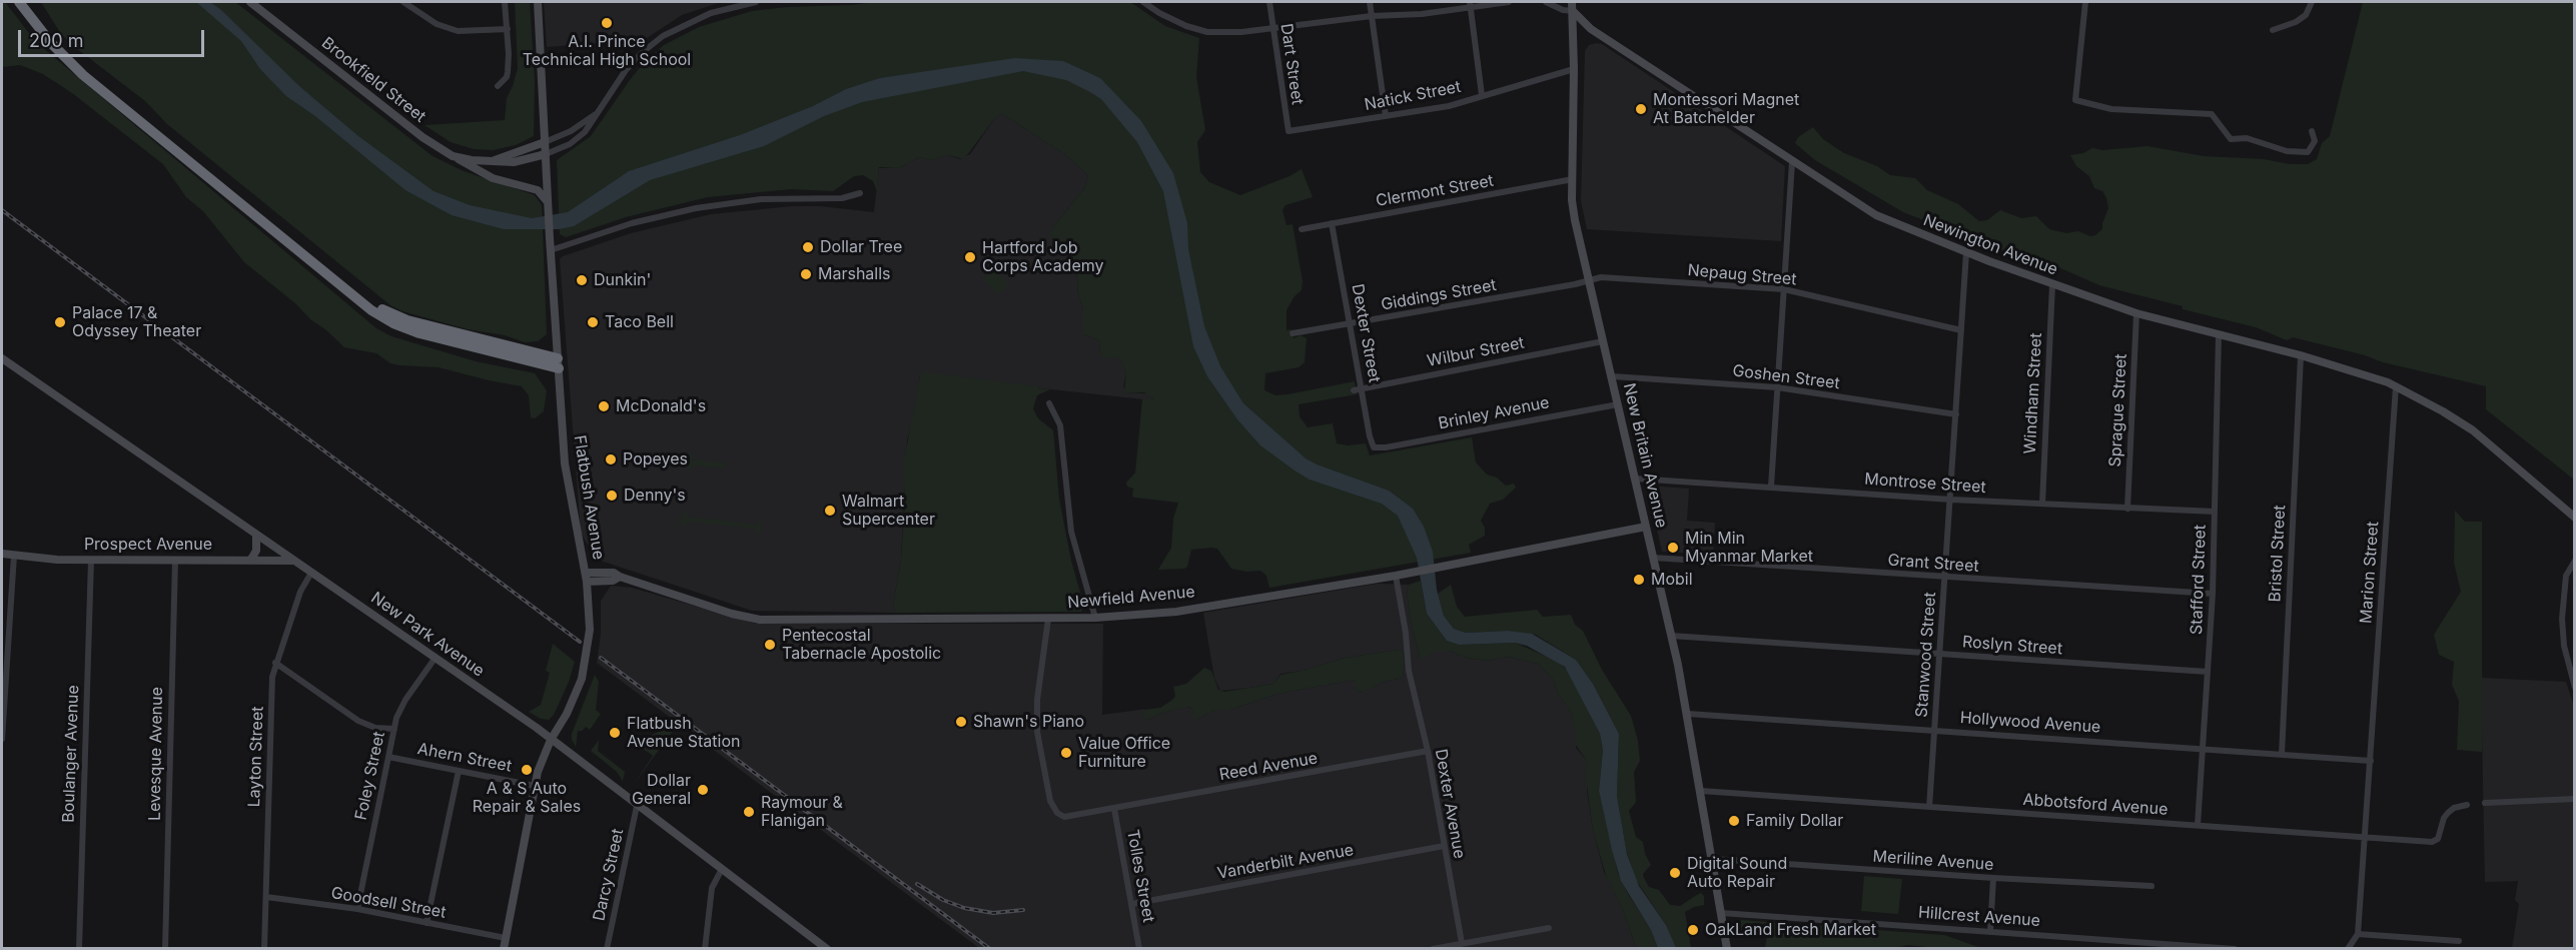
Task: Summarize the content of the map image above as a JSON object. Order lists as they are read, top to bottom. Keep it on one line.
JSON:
{"streets":{"main road":["Brookfield Street","Newington Avenue","New Britain Avenue","Flatbush Avenue","Prospect Avenue","Newfield Avenue","New Park Avenue"],"street":["Dart Street","Natick Street","Clermont Street","Nepaug Street","Giddings Street","Dexter Street","Wilbur Street","Goshen Street","Windham Street","Sprague Street","Brinley Avenue","Montrose Street","Bristol Street","Grant Street","Marion Street","Stafford Street","Roslyn Street","Stanwood Street","Hollywood Avenue","Boulanger Avenue","Levesque Avenue","Layton Street","Ahern Street","Reed Avenue","Foley Street","Dexter Avenue","Abbotsford Avenue","Meriline Avenue","Vanderbilt Avenue","Darcy Street","Tolles Street","Goodsell Street","Hillcrest Avenue"]},"crossings":[["Dart Street","Natick Street"],["Brookfield Street","Flatbush Avenue"],["Natick Street","New Britain Avenue"],["Clermont Street","Dexter Street"],["Clermont Street","New Britain Avenue"],["Newington Avenue","Windham Street"],["Newington Avenue","Sprague Street"],["Newington Avenue","New Britain Avenue"],["Newington Avenue","Bristol Street"],["Newington Avenue","Marion Street"],["Newington Avenue","Stafford Street"],["Newington Avenue","Stanwood Street"],["Nepaug Street","Giddings Street"],["Nepaug Street","New Britain Avenue"],["Nepaug Street","Stanwood Street"],["Giddings Street","Dexter Street"],["Giddings Street","New Britain Avenue"],["Dexter Street","Wilbur Street"],["Dexter Street","Brinley Avenue"],["Wilbur Street","New Britain Avenue"],["Goshen Street","New Britain Avenue"],["Goshen Street","Stanwood Street"],["Windham Street","Montrose Street"],["Sprague Street","Montrose Street"],["Brinley Avenue","New Britain Avenue"],["New Britain Avenue","Montrose Street"],["New Britain Avenue","Grant Street"],["New Britain Avenue","Newfield Avenue"],["New Britain Avenue","Roslyn Street"],["New Britain Avenue","Hollywood Avenue"],["New Britain Avenue","Abbotsford Avenue"],["New Britain Avenue","Meriline Avenue"],["New Britain Avenue","Hillcrest Avenue"],["Montrose Street","Stafford Street"],["Montrose Street","Stanwood Street"],["Flatbush Avenue","Newfield Avenue"],["Flatbush Avenue","New Park Avenue"],["Flatbush Avenue","Ahern Street"],["Flatbush Avenue","Goodsell Street"],["Prospect Avenue","New Park Avenue"],["Prospect Avenue","Boulanger Avenue"],["Prospect Avenue","Levesque Avenue"],["Bristol Street","Hollywood Avenue"],["Grant Street","Stafford Street"],["Grant Street","Stanwood Street"],["Marion Street","Hollywood Avenue"],["Marion Street","Abbotsford Avenue"],["Stafford Street","Roslyn Street"],["Stafford Street","Hollywood Avenue"],["Stafford Street","Abbotsford Avenue"],["Newfield Avenue","Reed Avenue"],["Newfield Avenue","Dexter Avenue"],["New Park Avenue","Layton Street"],["New Park Avenue","Foley Street"],["New Park Avenue","Darcy Street"],["Roslyn Street","Stanwood Street"],["Stanwood Street","Hollywood Avenue"],["Stanwood Street","Abbotsford Avenue"],["Layton Street","Goodsell Street"],["Ahern Street","Foley Street"],["Reed Avenue","Dexter Avenue"],["Reed Avenue","Tolles Street"],["Foley Street","Goodsell Street"],["Dexter Avenue","Vanderbilt Avenue"],["Vanderbilt Avenue","Tolles Street"]],"places":["A.I. Prince Technical High School","Montessori Magnet At Batchelder","Dollar Tree","Hartford Job Corps Academy","Marshalls","Dunkin'","Palace 17 & Odyssey Theater","Taco Bell","McDonald's","Popeyes","Denny's","Walmart Supercenter","Min Min Myanmar Market","Mobil","Pentecostal Tabernacle Apostolic","Shawn's Piano","Flatbush Avenue Station","Value Office Furniture","A & S Auto Repair & Sales","Dollar General","Raymour & Flanigan","Family Dollar","Digital Sound Auto Repair","OakLand Fresh Market"],"scale_bar":"200 m"}
